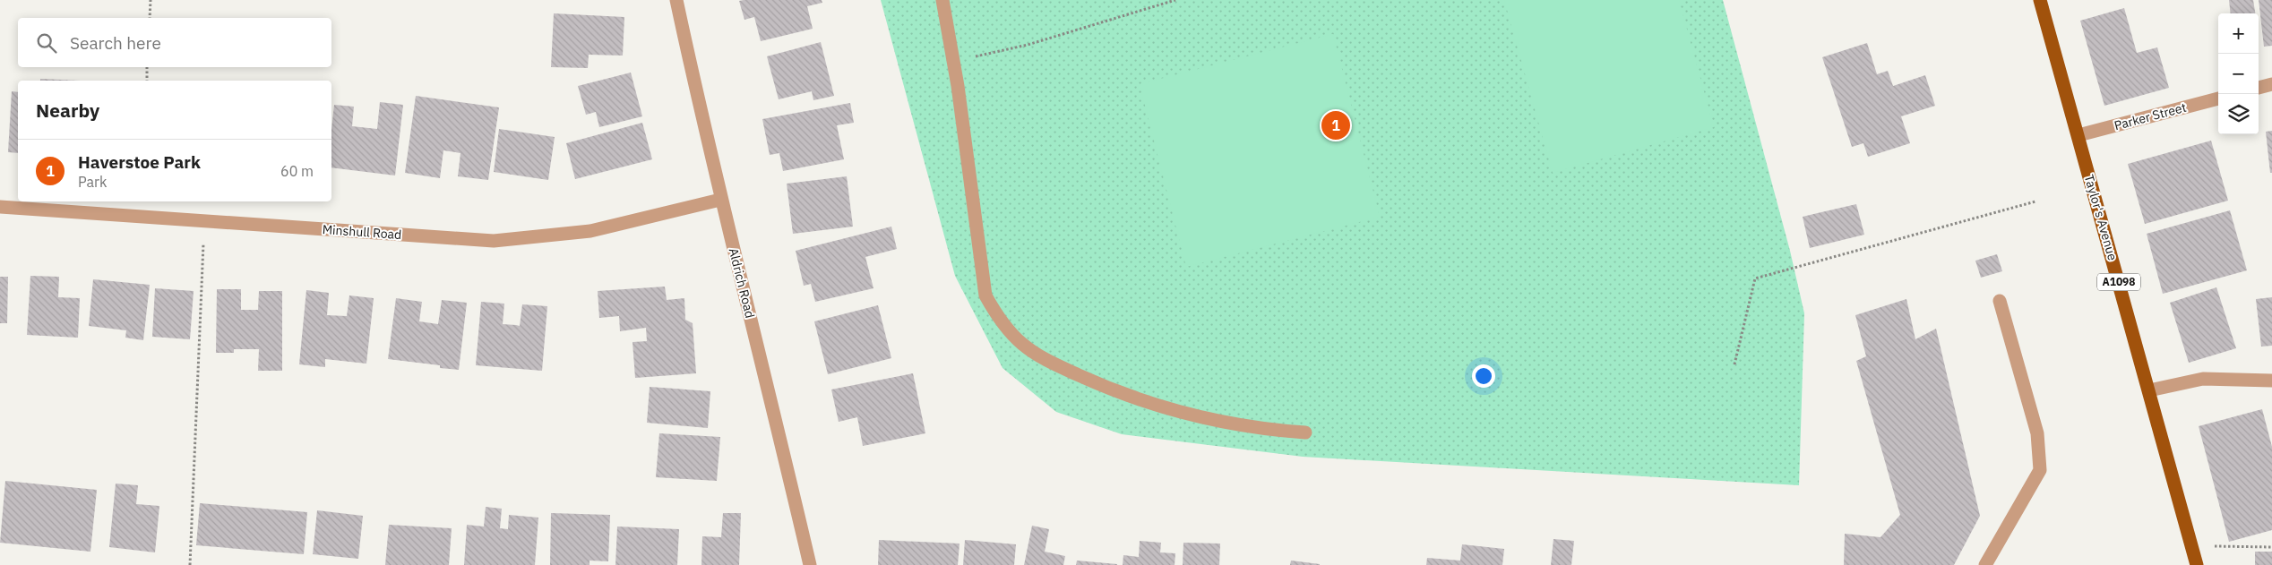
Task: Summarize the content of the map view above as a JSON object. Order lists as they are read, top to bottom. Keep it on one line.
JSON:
{"streets":{"main road":["Taylor's Avenue","A1098"],"street":["Parker Street","Minshull Road","Aldrich Road"]},"crossings":[["Parker Street","Taylor's Avenue"],["Minshull Road","Aldrich Road"]],"page":{"map_buttons":["+","−"],"search":"Search here","heading":"Nearby","pins":"1","list":[{"mark":"1","name":"Haverstoe Park","note":"Park","value":"60 m"}]}}
